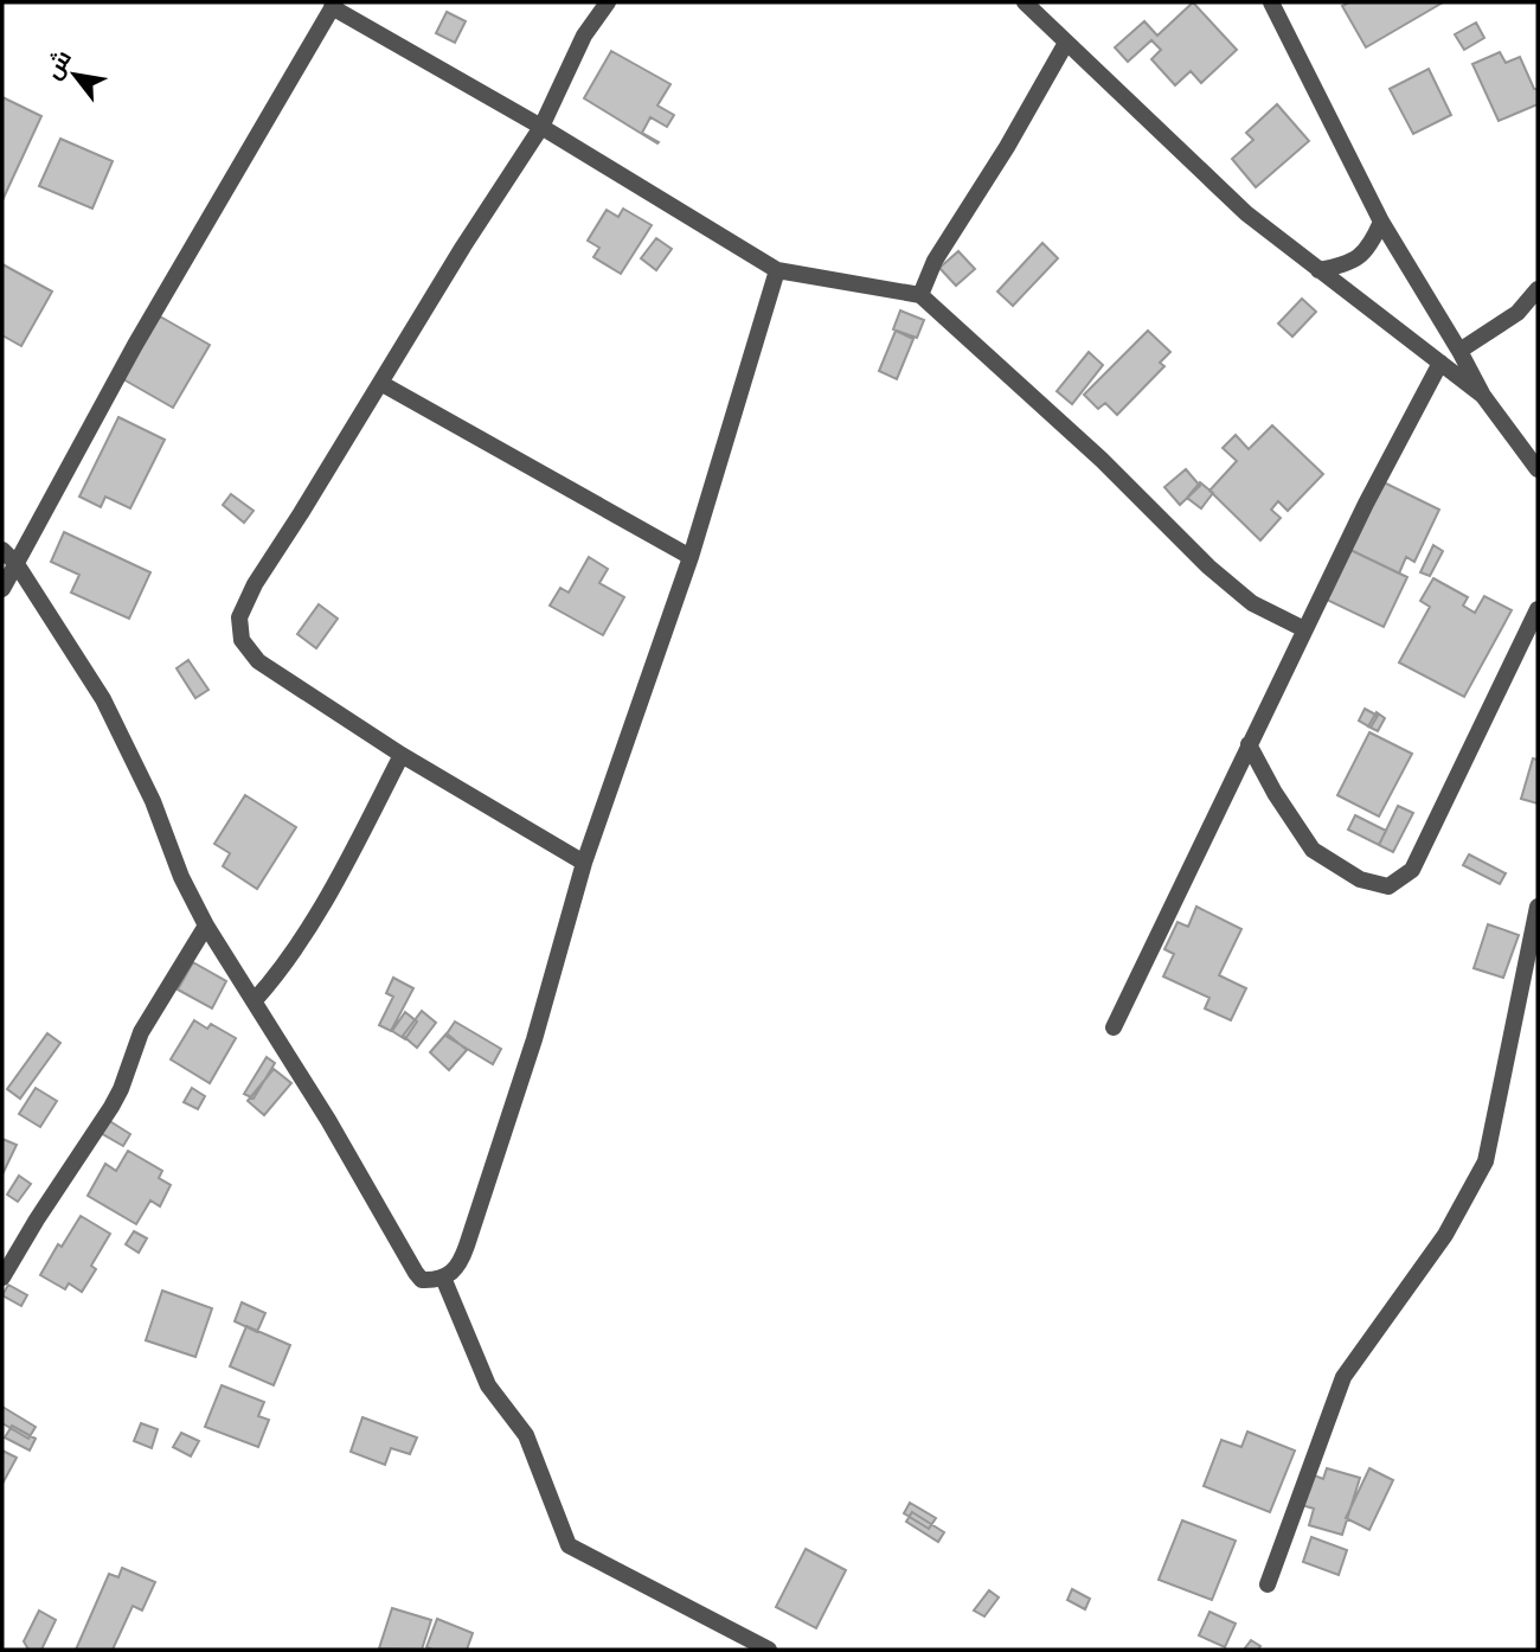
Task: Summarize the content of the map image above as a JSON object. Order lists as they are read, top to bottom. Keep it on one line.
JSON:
{"north":"top left"}
